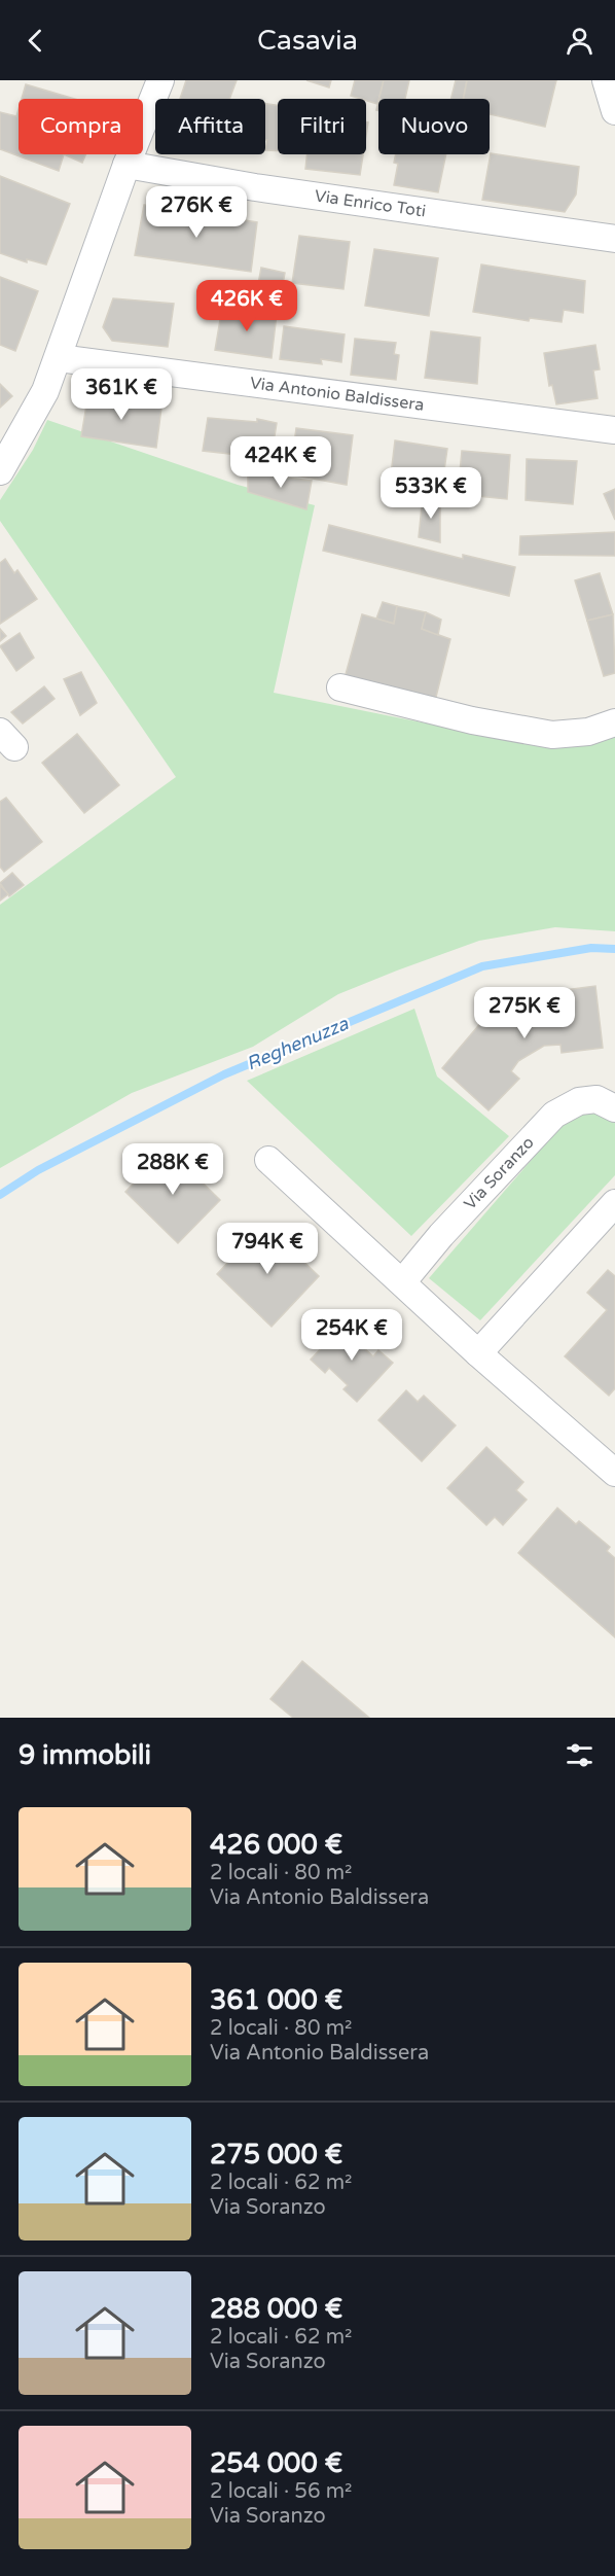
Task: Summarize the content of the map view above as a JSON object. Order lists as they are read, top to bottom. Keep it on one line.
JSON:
{"streets":{"street":["Via Enrico Toti","Via Antonio Baldissera","Via Soranzo"]},"water":["Reghenuzza"],"page":{"header":"Casavia","chip":["Compra","Affitta","Filtri","Nuovo"],"price":["276K €","426K €","361K €","424K €","533K €","275K €","288K €","794K €","254K €"],"heading":"9 immobili","list":[{"name":"426 000 €","note":"2 locali · 80 m² · Via Antonio Baldissera"},{"name":"361 000 €","note":"2 locali · 80 m² · Via Antonio Baldissera"},{"name":"275 000 €","note":"2 locali · 62 m² · Via Soranzo"},{"name":"288 000 €","note":"2 locali · 62 m² · Via Soranzo"},{"name":"254 000 €","note":"2 locali · 56 m² · Via Soranzo"}]}}
